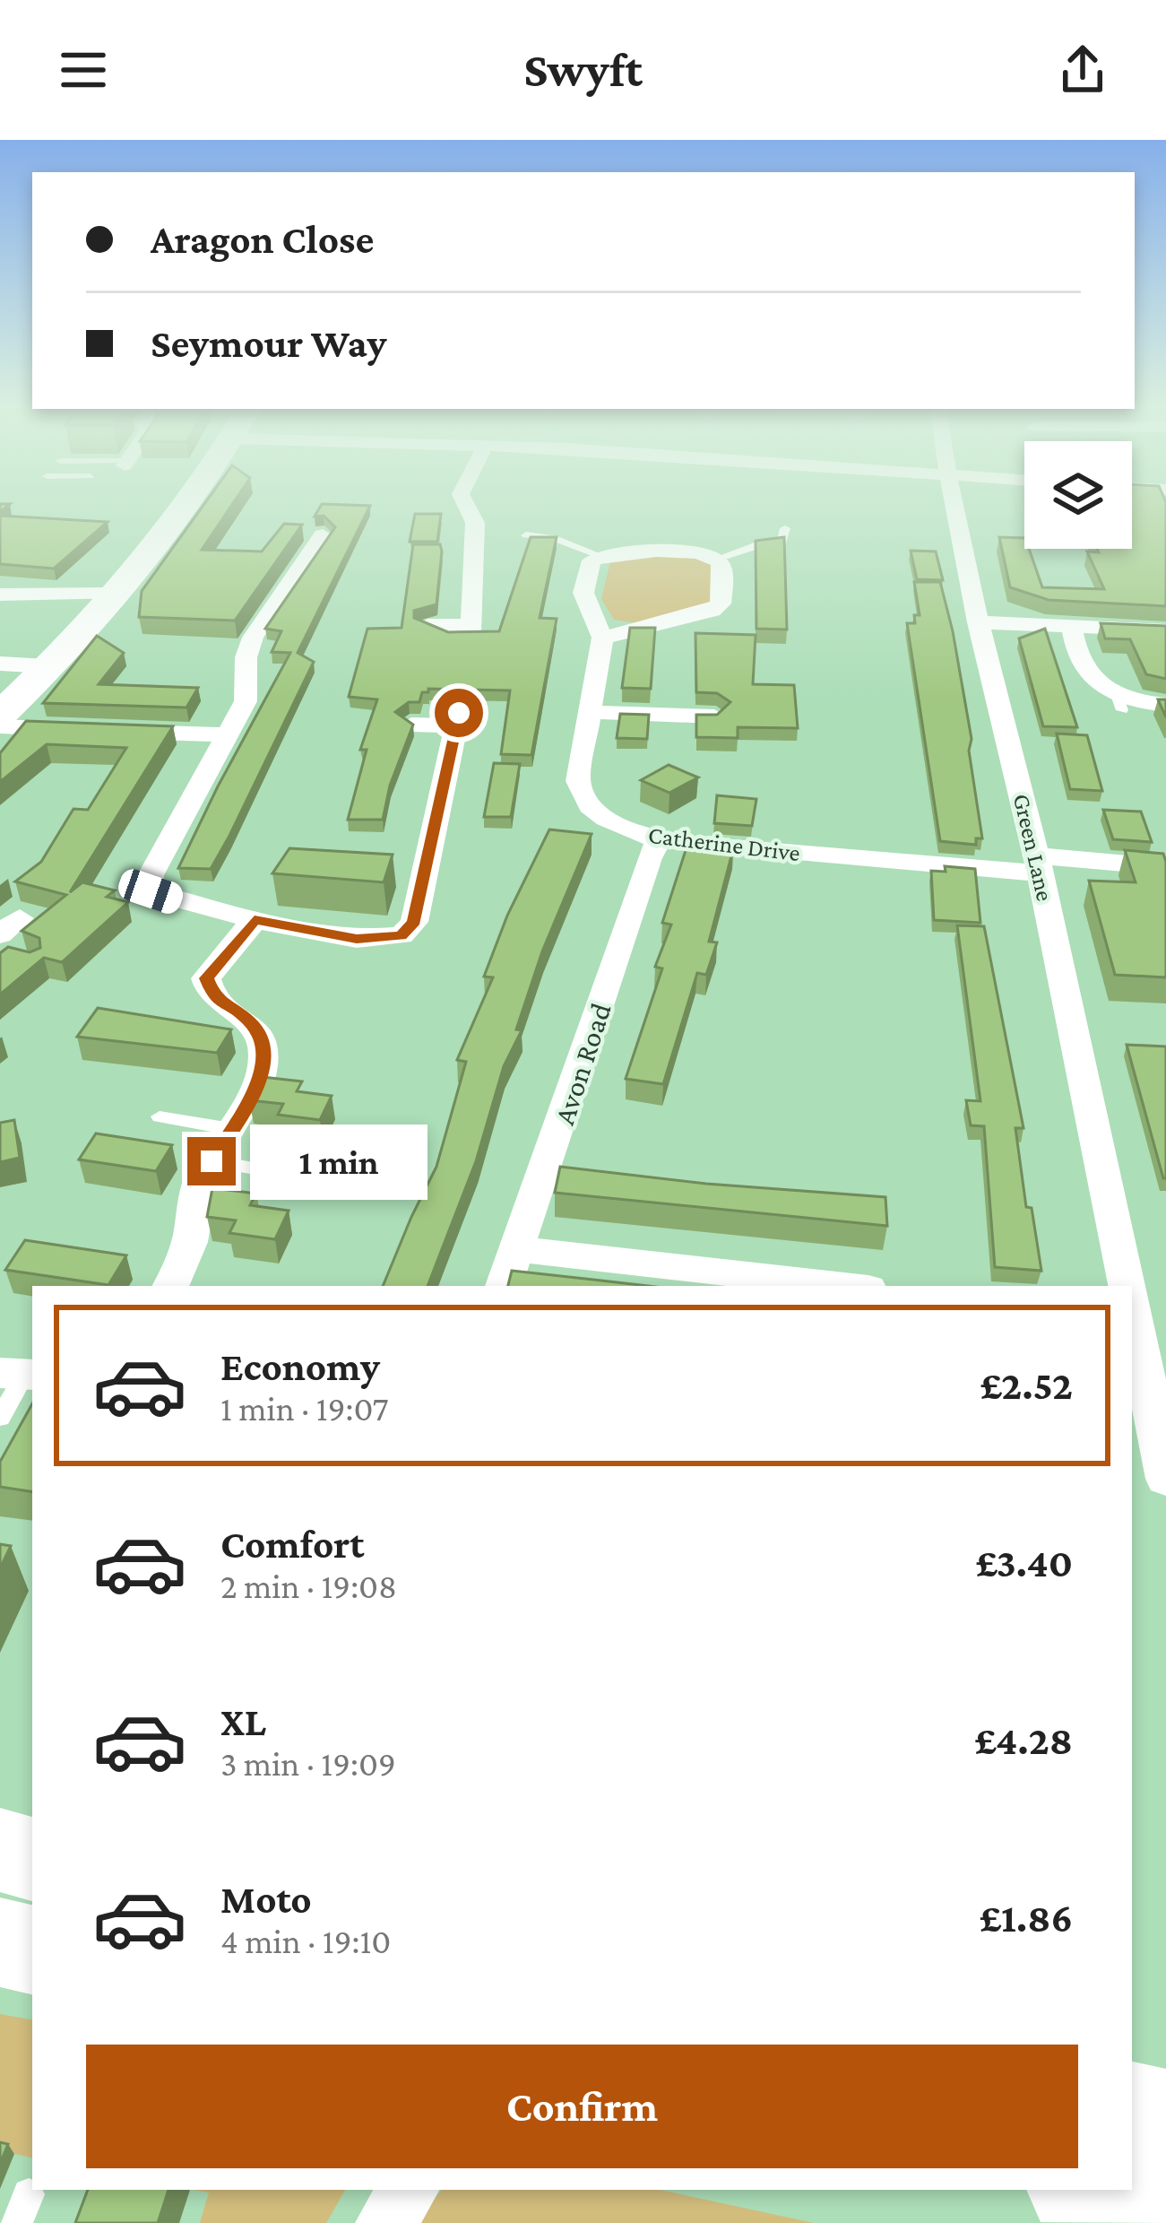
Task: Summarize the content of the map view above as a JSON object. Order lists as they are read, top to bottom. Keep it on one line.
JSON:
{"streets":{"street":["Catherine Drive","Green Lane","Avon Road"]},"crossings":[["Catherine Drive","Green Lane"],["Catherine Drive","Avon Road"]],"page":{"header":"Swyft","banner":["Aragon Close","Seymour Way"],"bubble":"1 min","list":[{"name":"Economy","note":"1 min · 19:07","value":"£2.52"},{"name":"Comfort","note":"2 min · 19:08","value":"£3.40"},{"name":"XL","note":"3 min · 19:09","value":"£4.28"},{"name":"Moto","note":"4 min · 19:10","value":"£1.86"}],"buttons":"Confirm"}}
